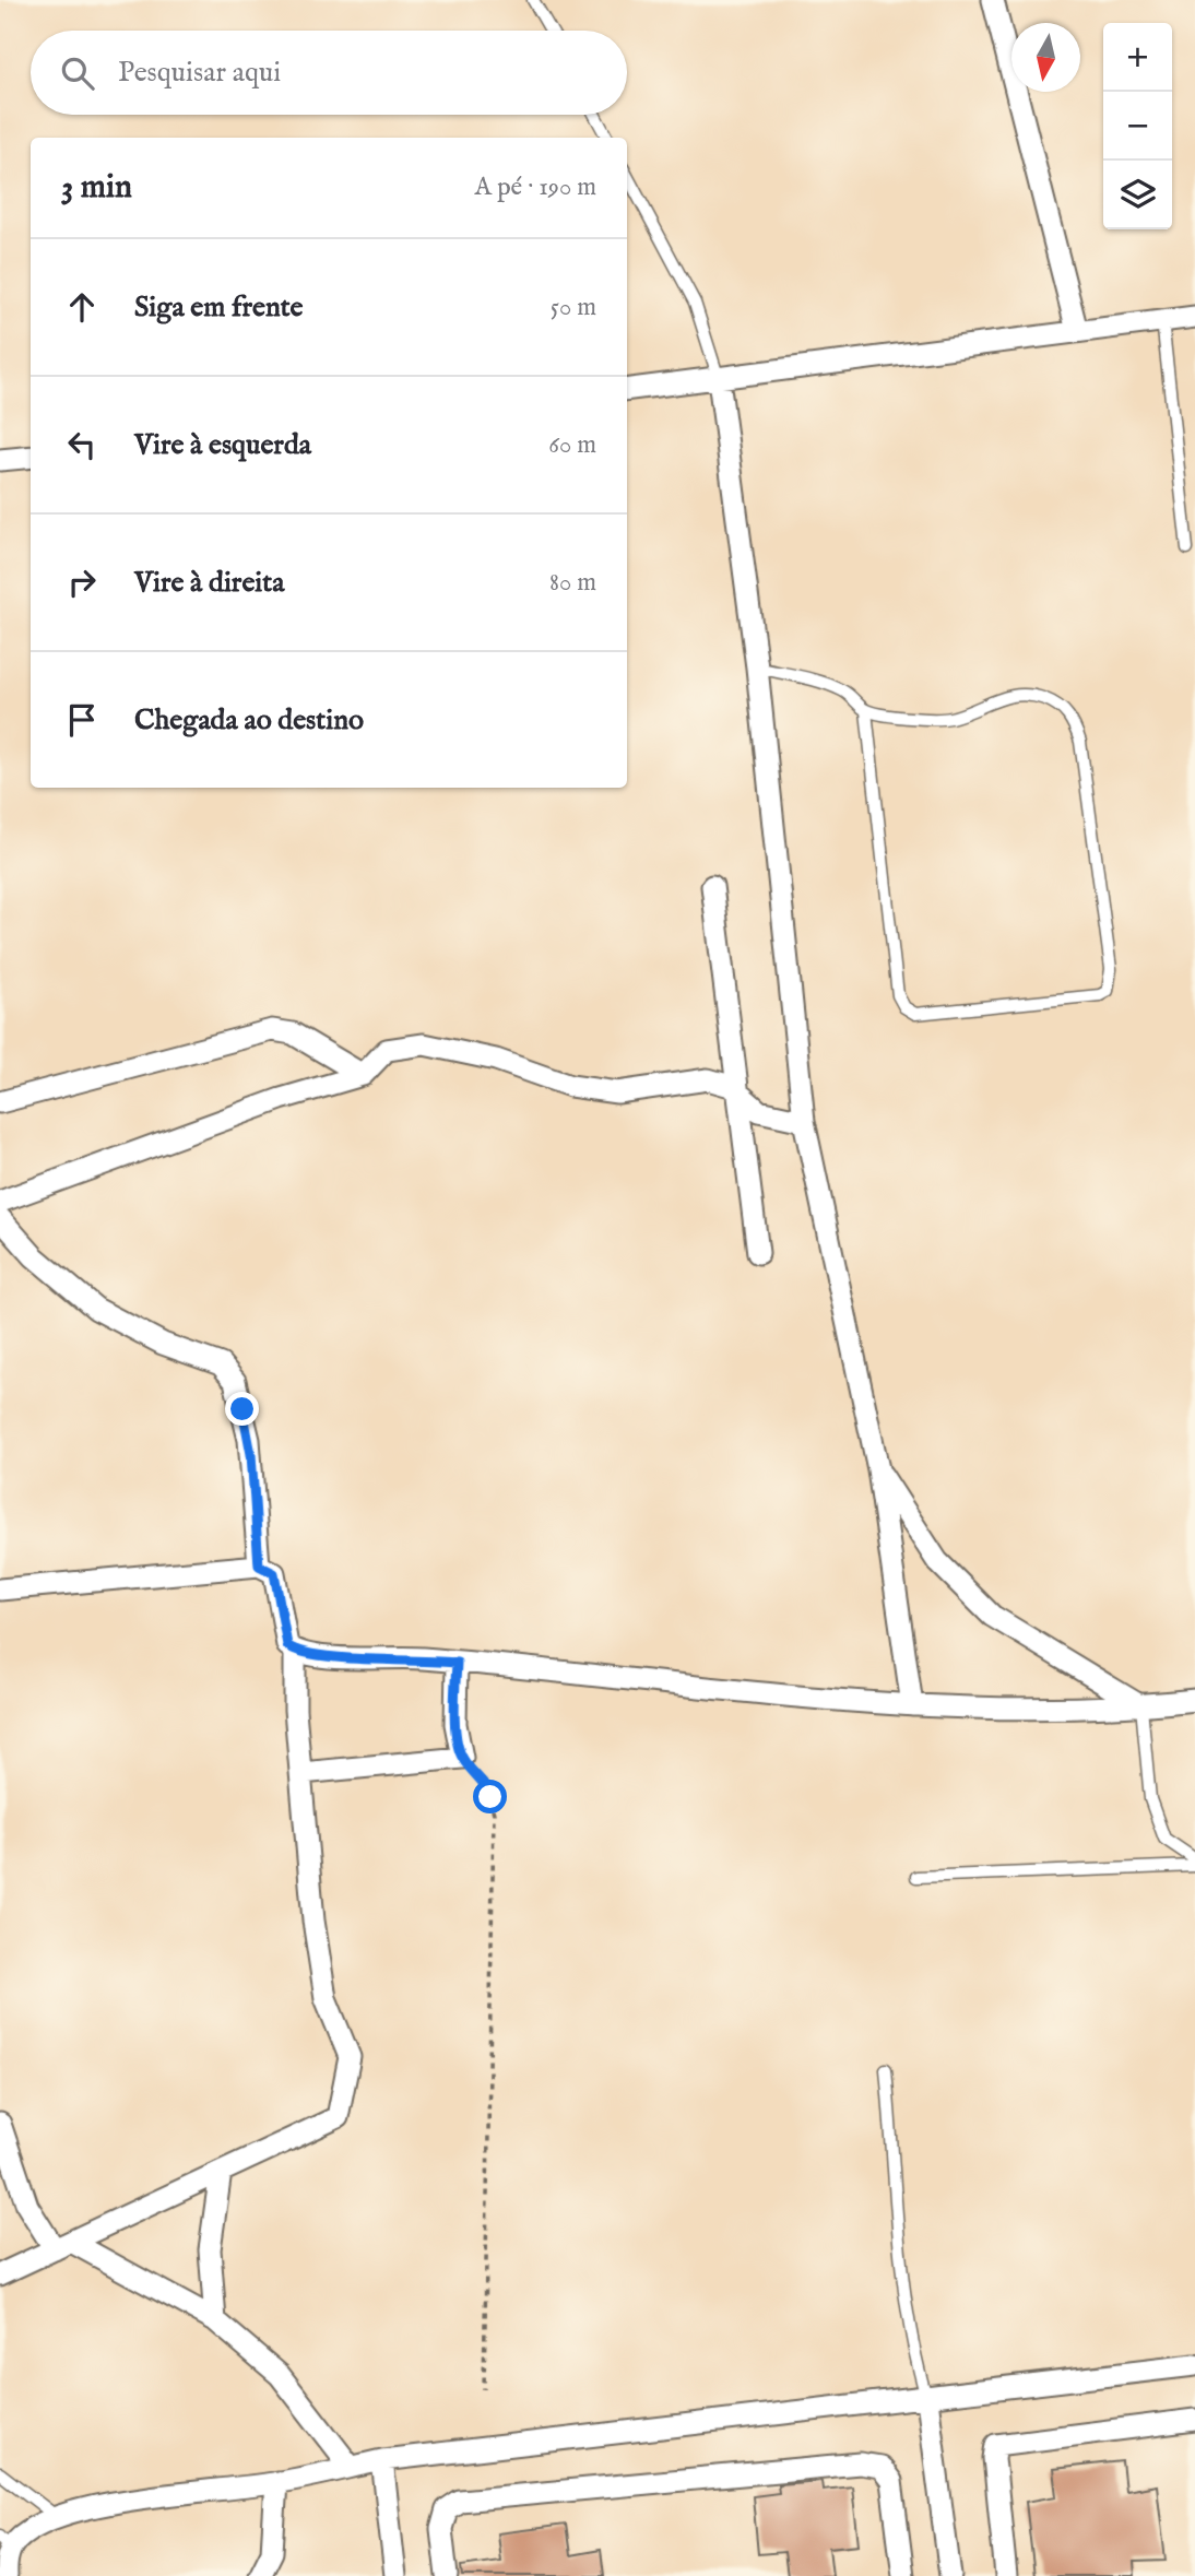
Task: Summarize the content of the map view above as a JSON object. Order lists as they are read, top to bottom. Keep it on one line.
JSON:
{"north":"bottom","page":{"map_buttons":["+","−"],"search":"Pesquisar aqui","heading":["3 min","A pé · 190 m"],"list":[["Siga em frente","50 m"],["Vire à esquerda","60 m"],["Vire à direita","80 m"],"Chegada ao destino"]}}
